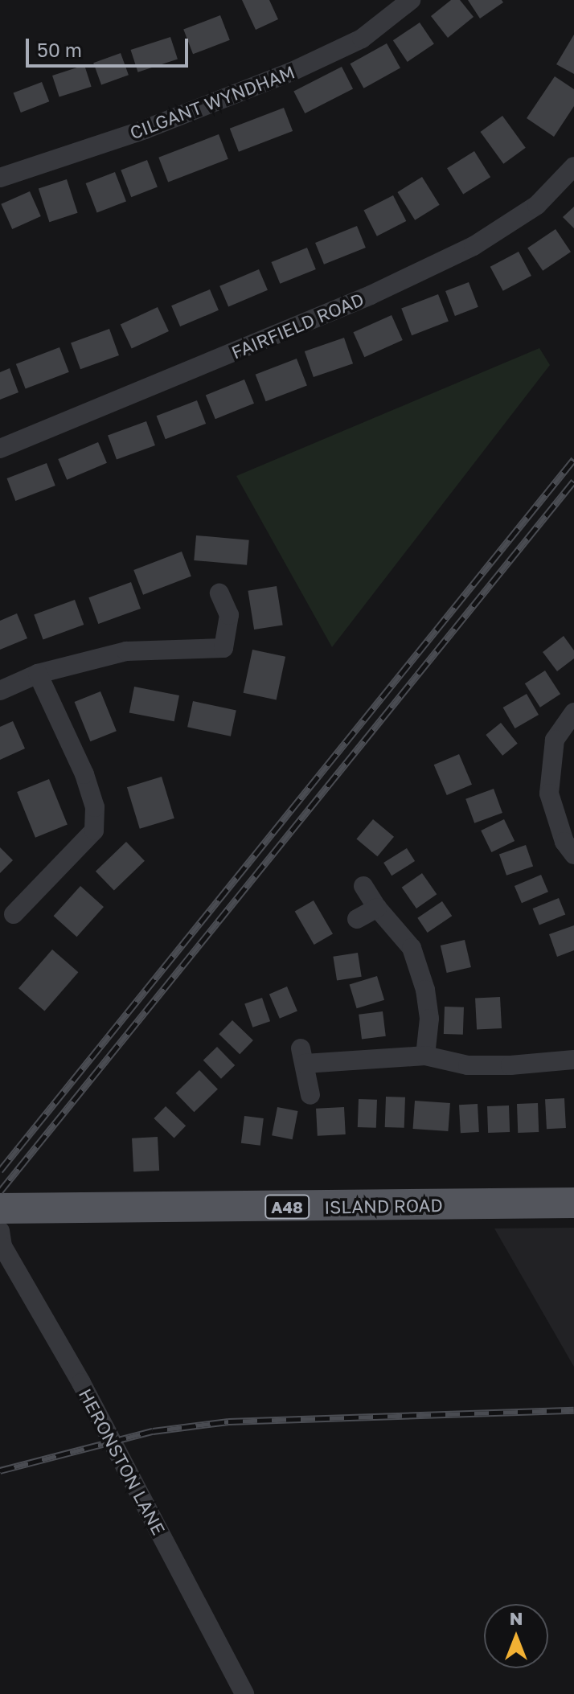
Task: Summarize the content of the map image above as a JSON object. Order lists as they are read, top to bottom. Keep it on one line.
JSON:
{"streets":{"main road":["ISLAND ROAD","A48"],"street":["CILGANT WYNDHAM","FAIRFIELD ROAD","HERONSTON LANE"]},"scale_bar":"50 m","north":"top"}
